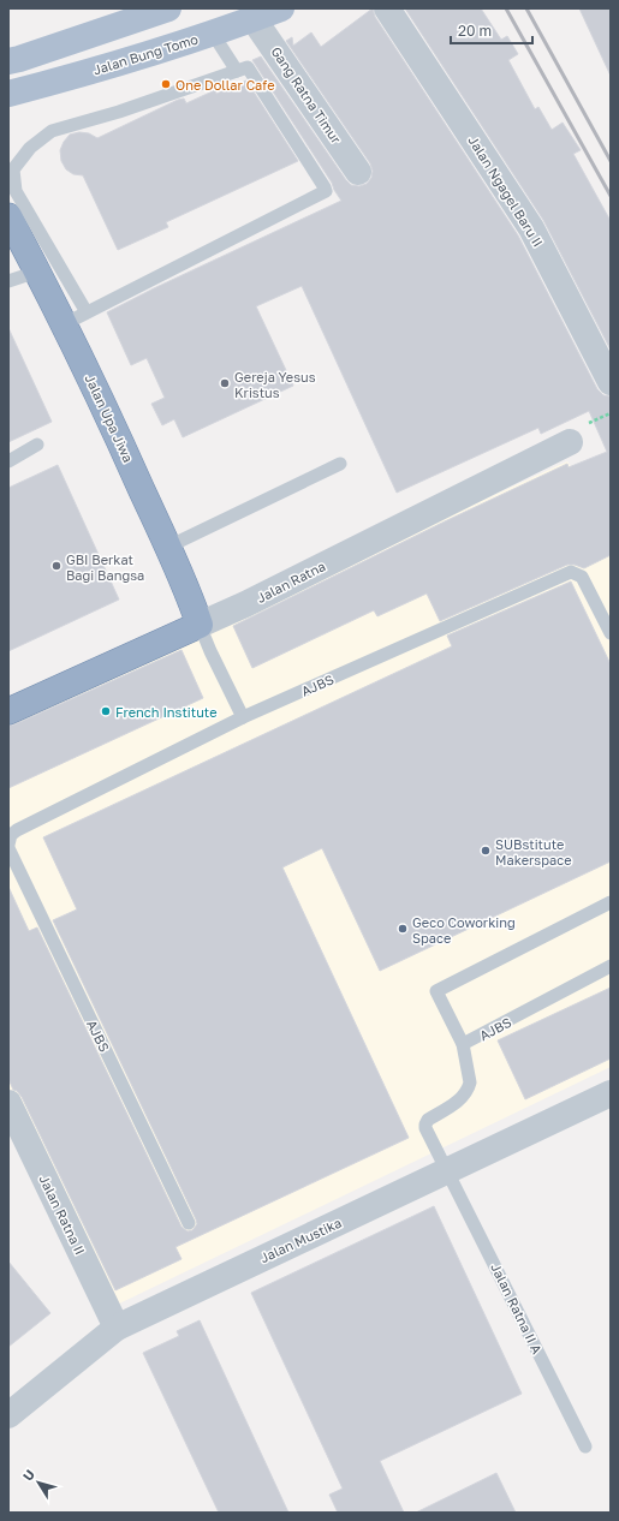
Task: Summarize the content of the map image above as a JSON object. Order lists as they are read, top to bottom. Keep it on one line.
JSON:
{"streets":{"highway":["Jalan Upa Jiwa","Jalan Ratna"],"main road":["Jalan Bung Tomo"],"street":["Gang Ratna Timur","Jalan Ngagel Baru II","Jalan Ratna II","Jalan Mustika"],"lane":["AJBS","Jalan Ratna II A"]},"crossings":[["Jalan Bung Tomo","Gang Ratna Timur"],["Jalan Upa Jiwa","Jalan Ratna"],["AJBS","Jalan Mustika"],["AJBS","Jalan Ratna II A"],["Jalan Ratna II","Jalan Mustika"],["Jalan Mustika","Jalan Ratna II A"]],"places":["One Dollar Cafe","Gereja Yesus Kristus","GBI Berkat Bagi Bangsa","French Institute","SUBstitute Makerspace","Geco Coworking Space"],"scale_bar":"20 m","north":"top left"}
